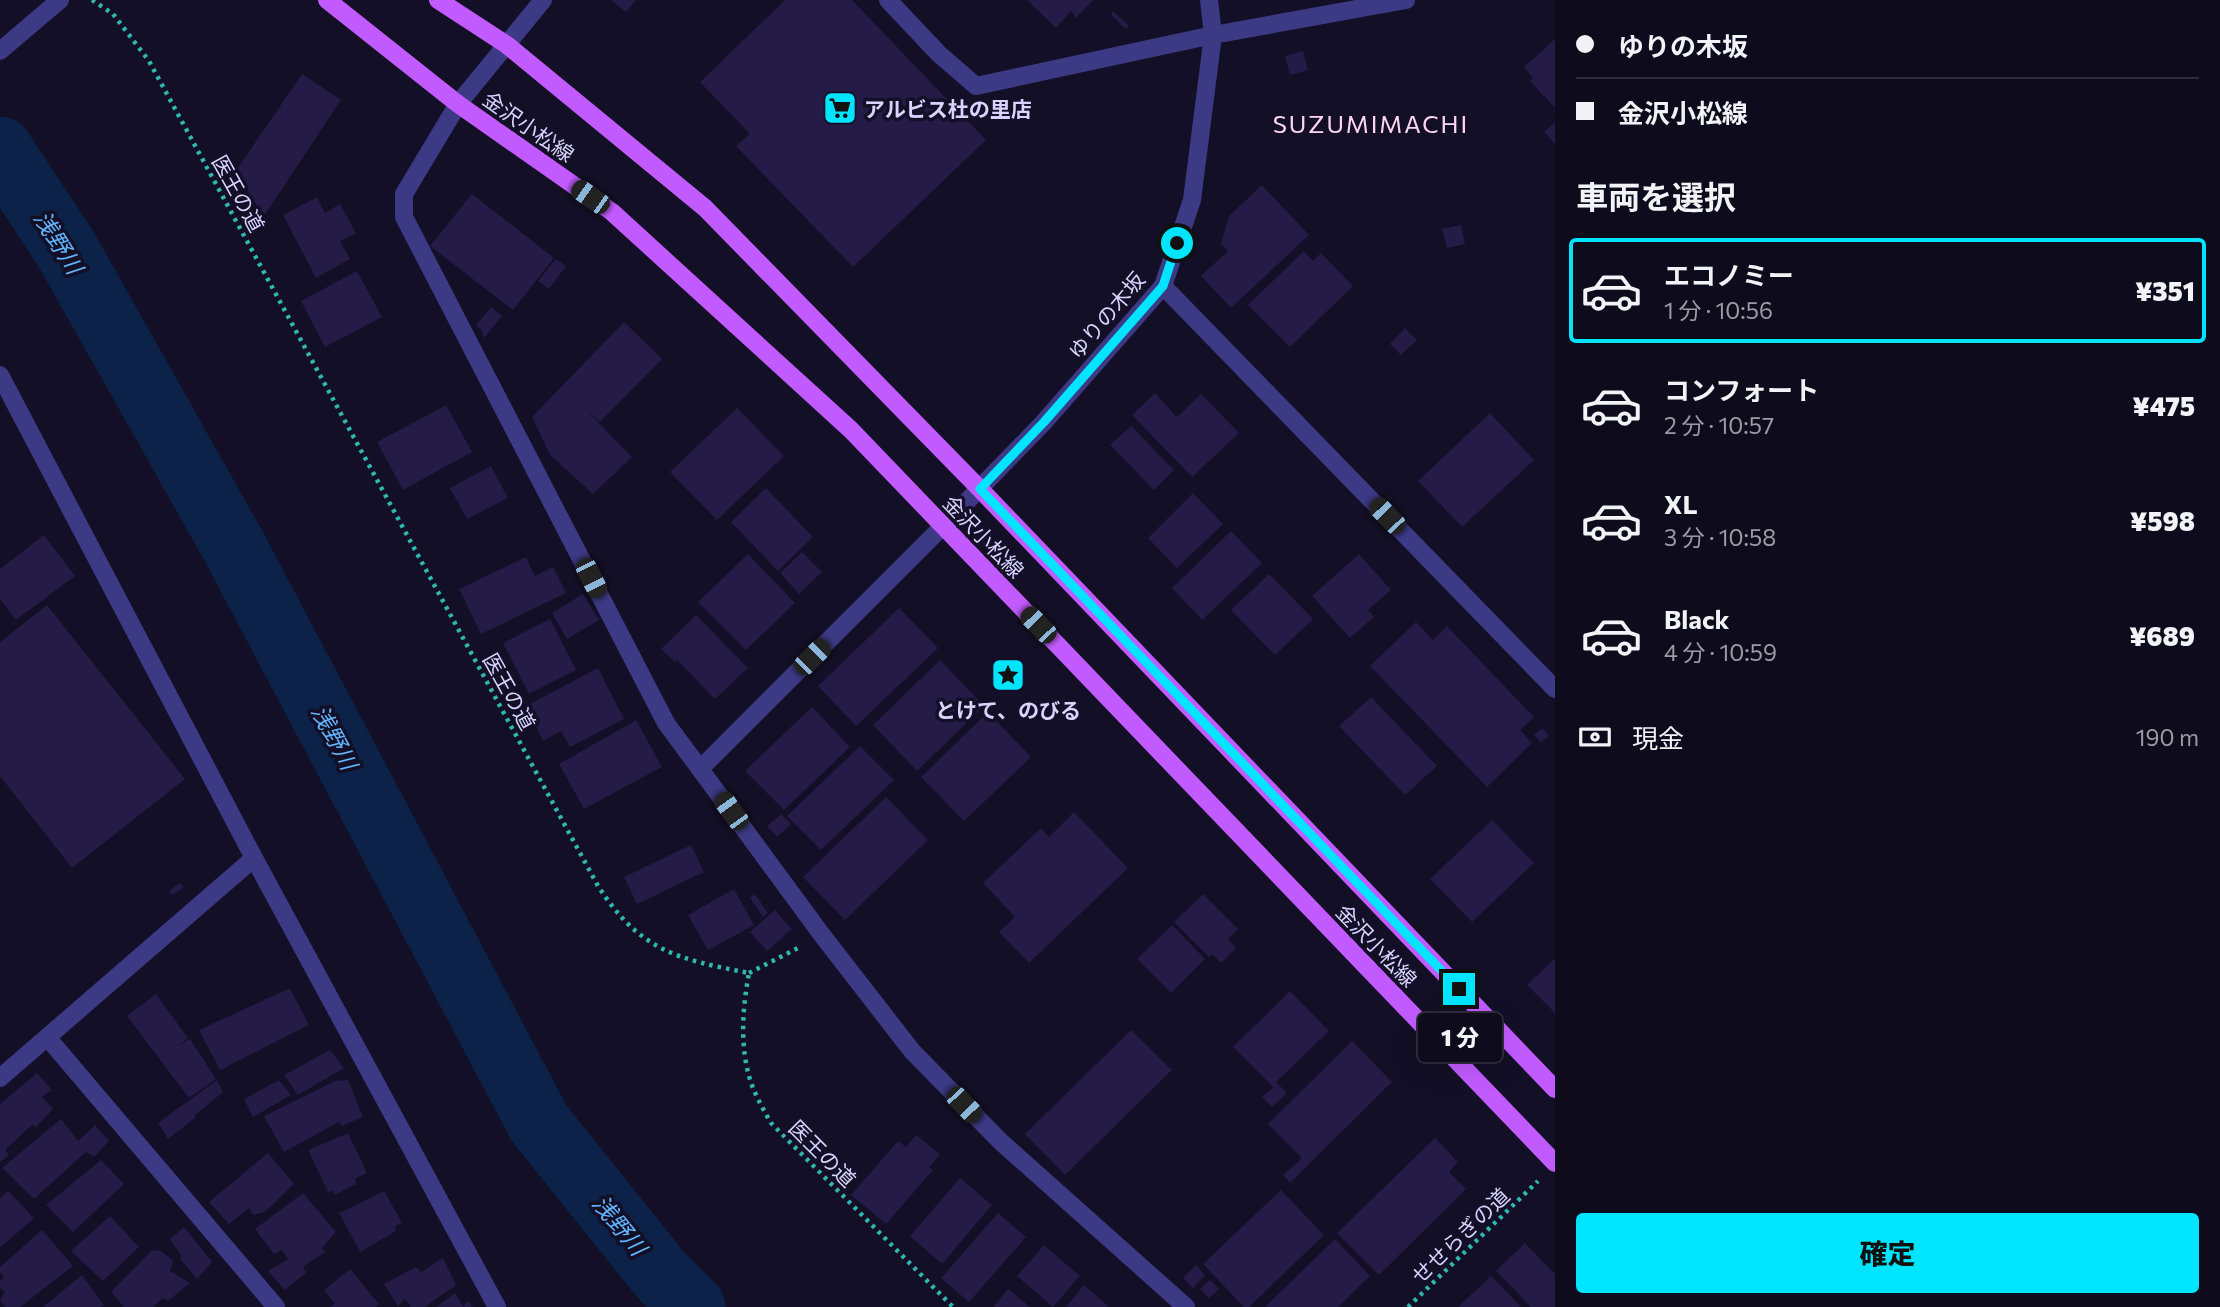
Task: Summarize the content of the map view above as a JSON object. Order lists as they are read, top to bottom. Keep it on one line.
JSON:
{"streets":{"main road":["金沢小松線"],"street":["ゆりの木坂"],"path":["医王の道","せせらぎの道"]},"crossings":[["金沢小松線","ゆりの木坂"]],"districts":["SUZUMIMACHI"],"water":["浅野川"],"places":{"supermarket":["アルビス杜の里店"],"place":["とけて、のびる"]},"page":{"banner":["ゆりの木坂","金沢小松線"],"heading":"車両を選択","list":[{"name":"エコノミー","note":"1 分 · 10:56","value":"¥351"},{"name":"コンフォート","note":"2 分 · 10:57","value":"¥475"},{"name":"XL","note":"3 分 · 10:58","value":"¥598"},{"name":"Black","note":"4 分 · 10:59","value":"¥689"}],"pay":["現金","190 m"],"bubble":"1 分","buttons":"確定"}}
